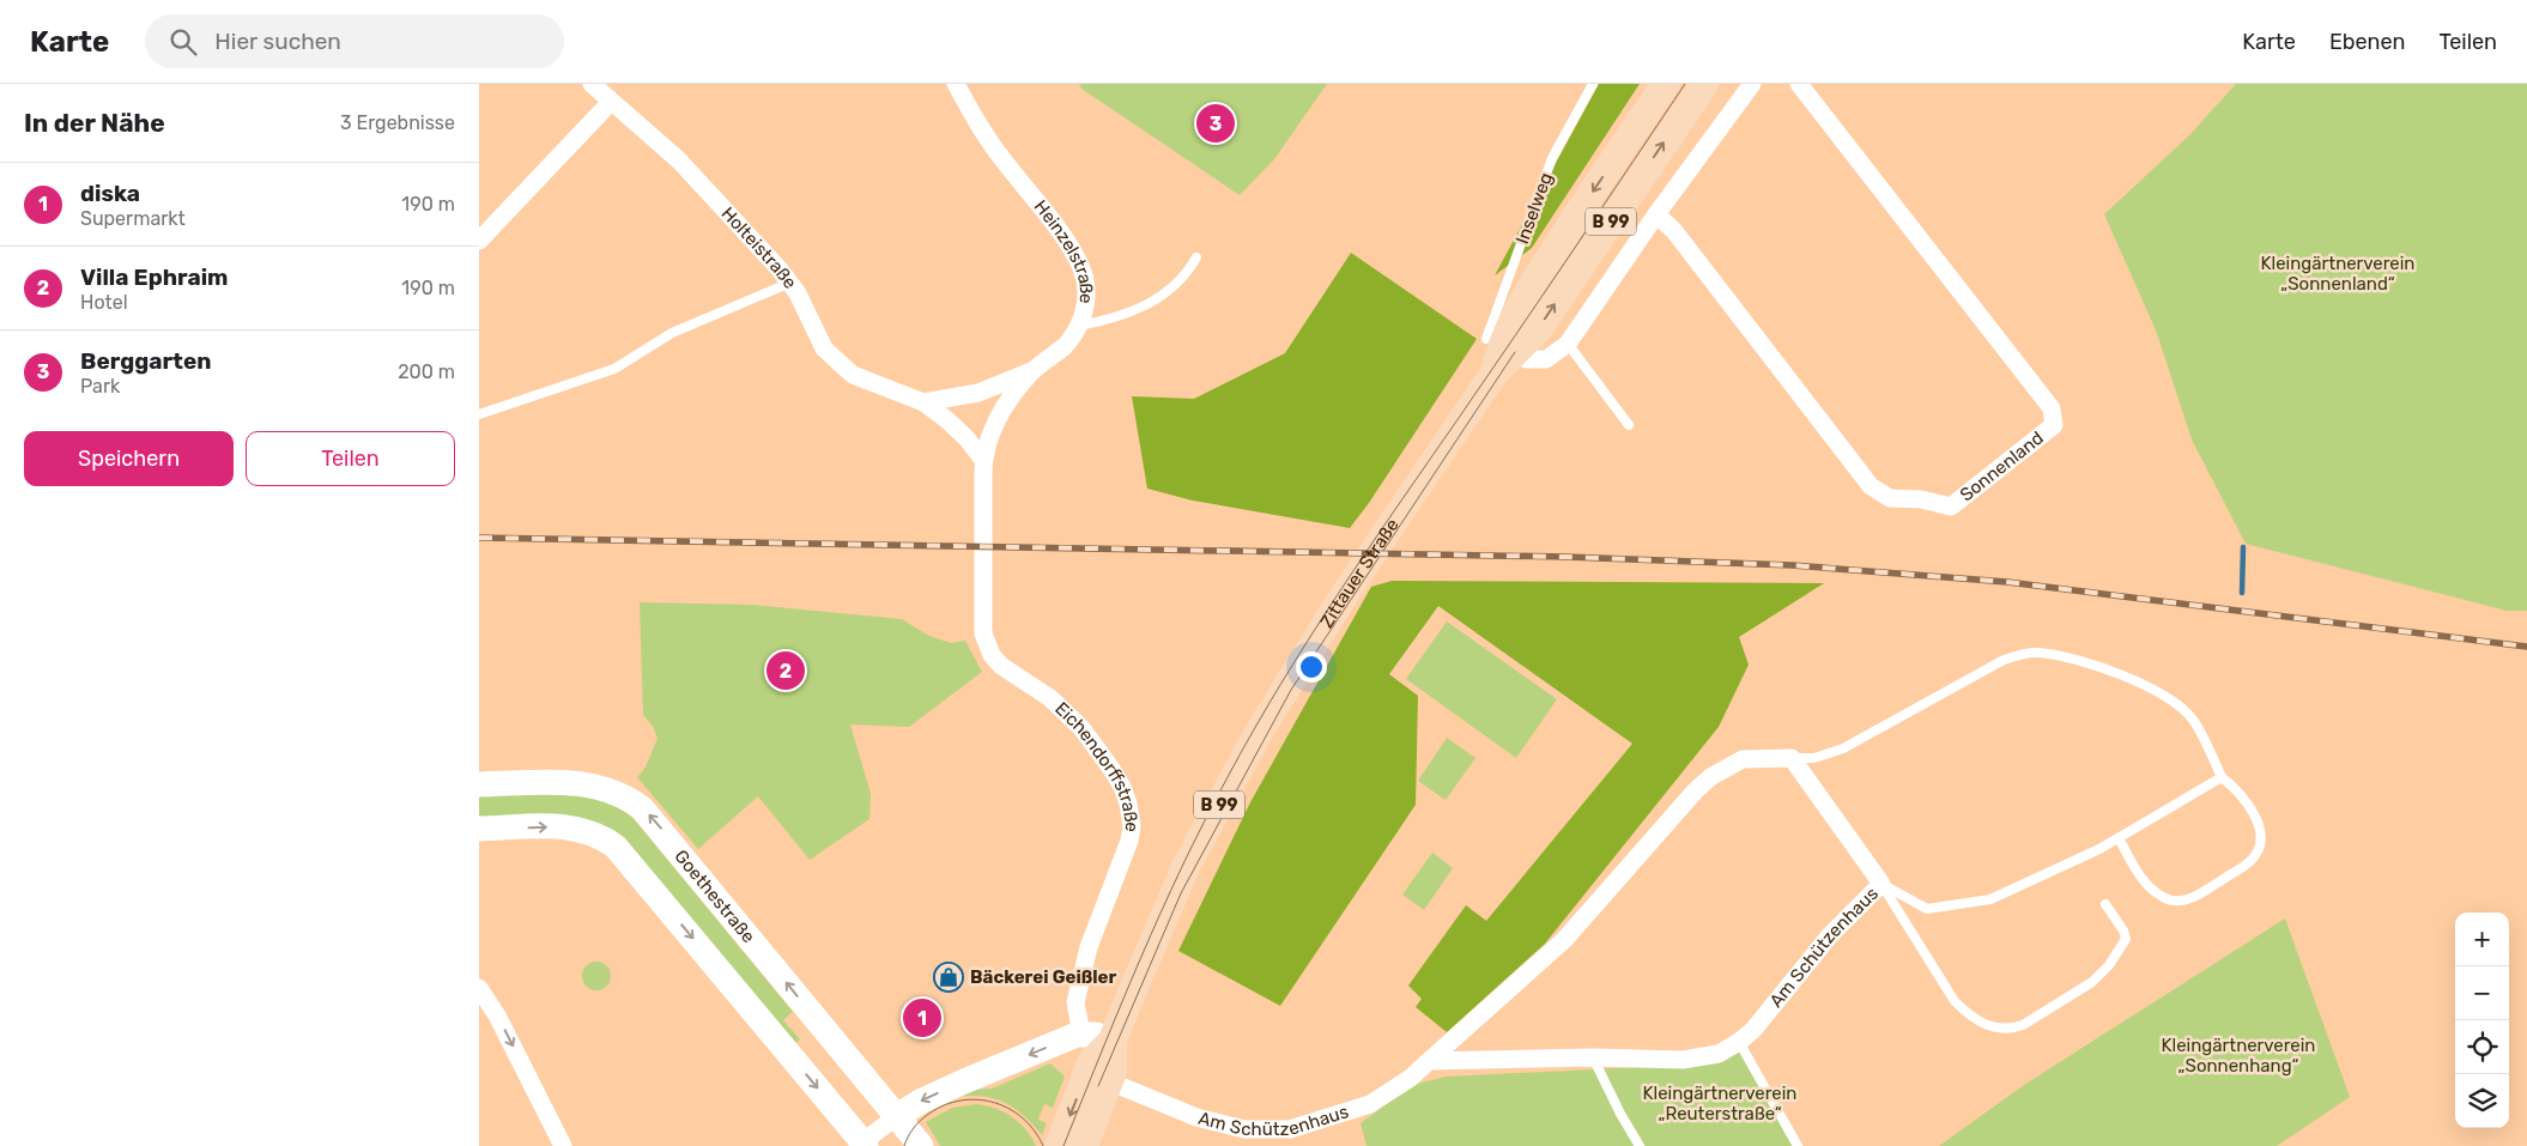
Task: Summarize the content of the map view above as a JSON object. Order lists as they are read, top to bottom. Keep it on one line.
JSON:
{"streets":{"main road":["B 99","Zittauer Straße"],"street":["Holteistraße","Heinzelstraße","Sonnenland","Eichendorffstraße","Goethestraße","Am Schützenhaus"],"lane":["Inselweg"]},"crossings":[["Inselweg","Zittauer Straße"],["Holteistraße","Heinzelstraße"],["Heinzelstraße","Eichendorffstraße"],["Zittauer Straße","Am Schützenhaus"]],"parks":["Kleingärtnerverein „Sonnenland“","Kleingärtnerverein „Sonnenhang“","Kleingärtnerverein „Reuterstraße“"],"places":{"shop":["Bäckerei Geißler"]},"page":{"header":"Karte","search":"Hier suchen","nav":["Karte","Ebenen","Teilen"],"heading":["In der Nähe","3 Ergebnisse"],"pins":["3","2","1"],"list":[{"mark":"1","name":"diska","note":"Supermarkt","value":"190 m"},{"mark":"2","name":"Villa Ephraim","note":"Hotel","value":"190 m"},{"mark":"3","name":"Berggarten","note":"Park","value":"200 m"}],"buttons":["Speichern","Teilen"],"map_buttons":["+","−"]}}
